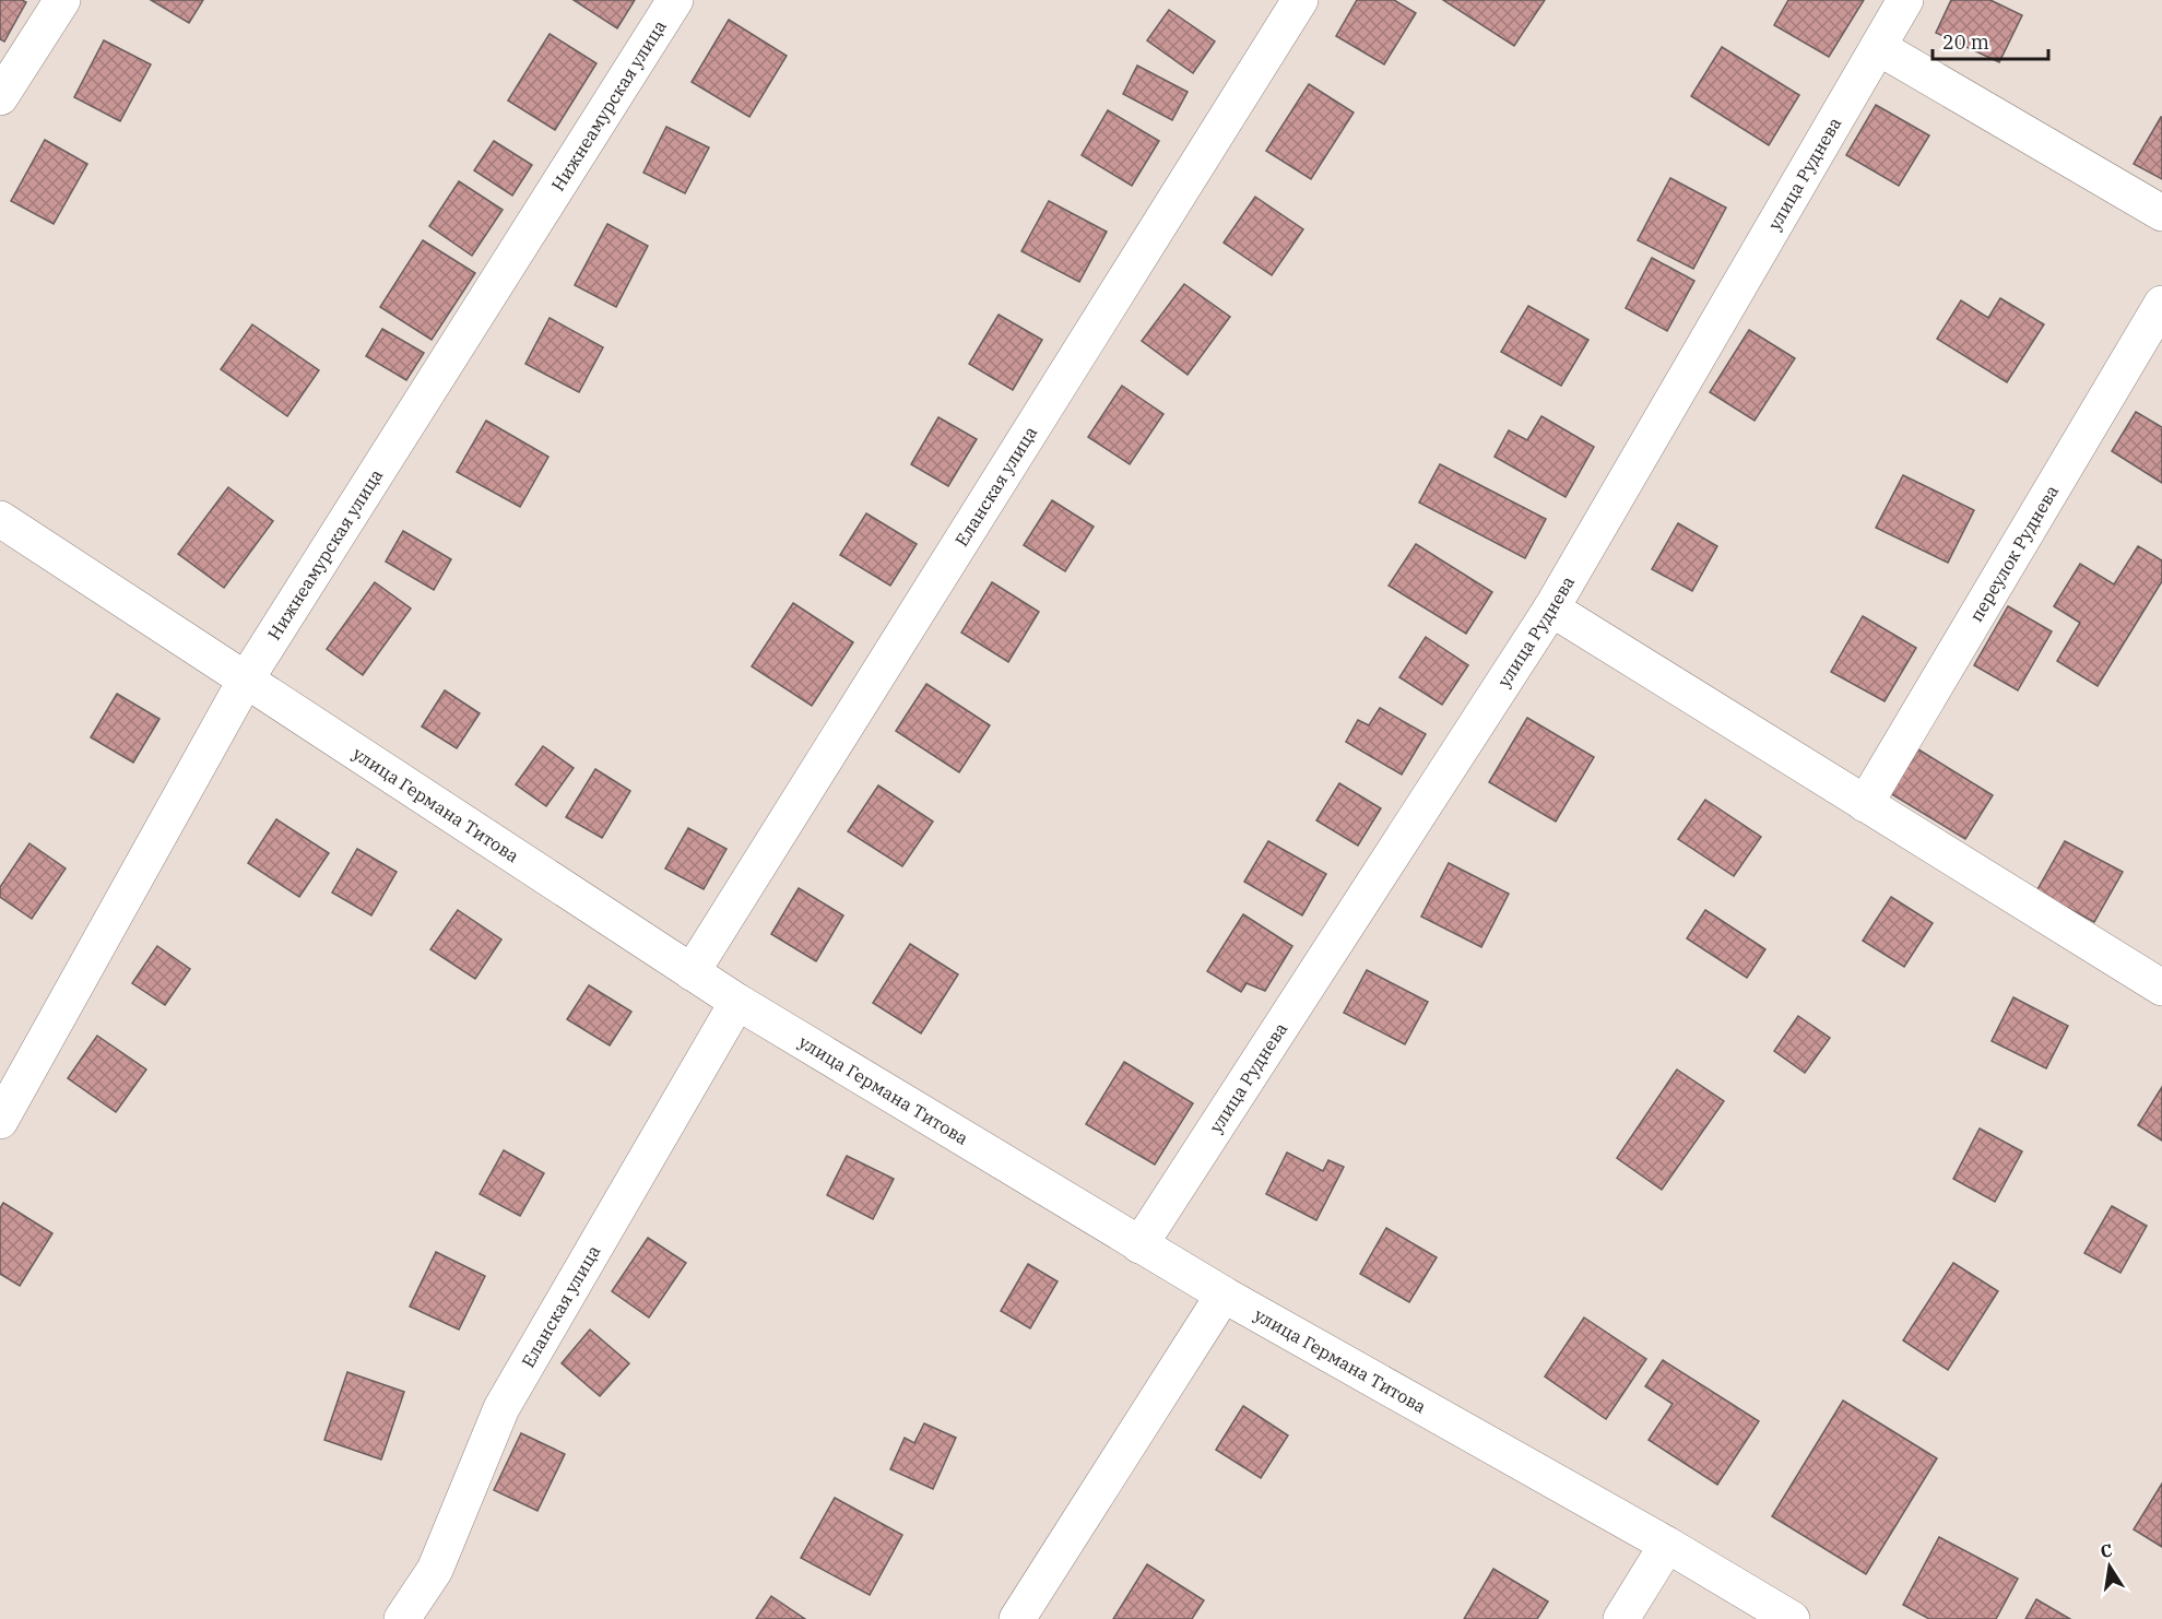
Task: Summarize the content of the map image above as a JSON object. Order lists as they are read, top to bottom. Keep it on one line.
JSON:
{"streets":{"street":["Нижнеамурская улица","улица Руднева","Еланская улица","переулок Руднева","улица Германа Титова"]},"crossings":[["Нижнеамурская улица","улица Германа Титова"],["улица Руднева","улица Германа Титова"],["Еланская улица","улица Германа Титова"]],"scale_bar":"20 m","north":"top"}
